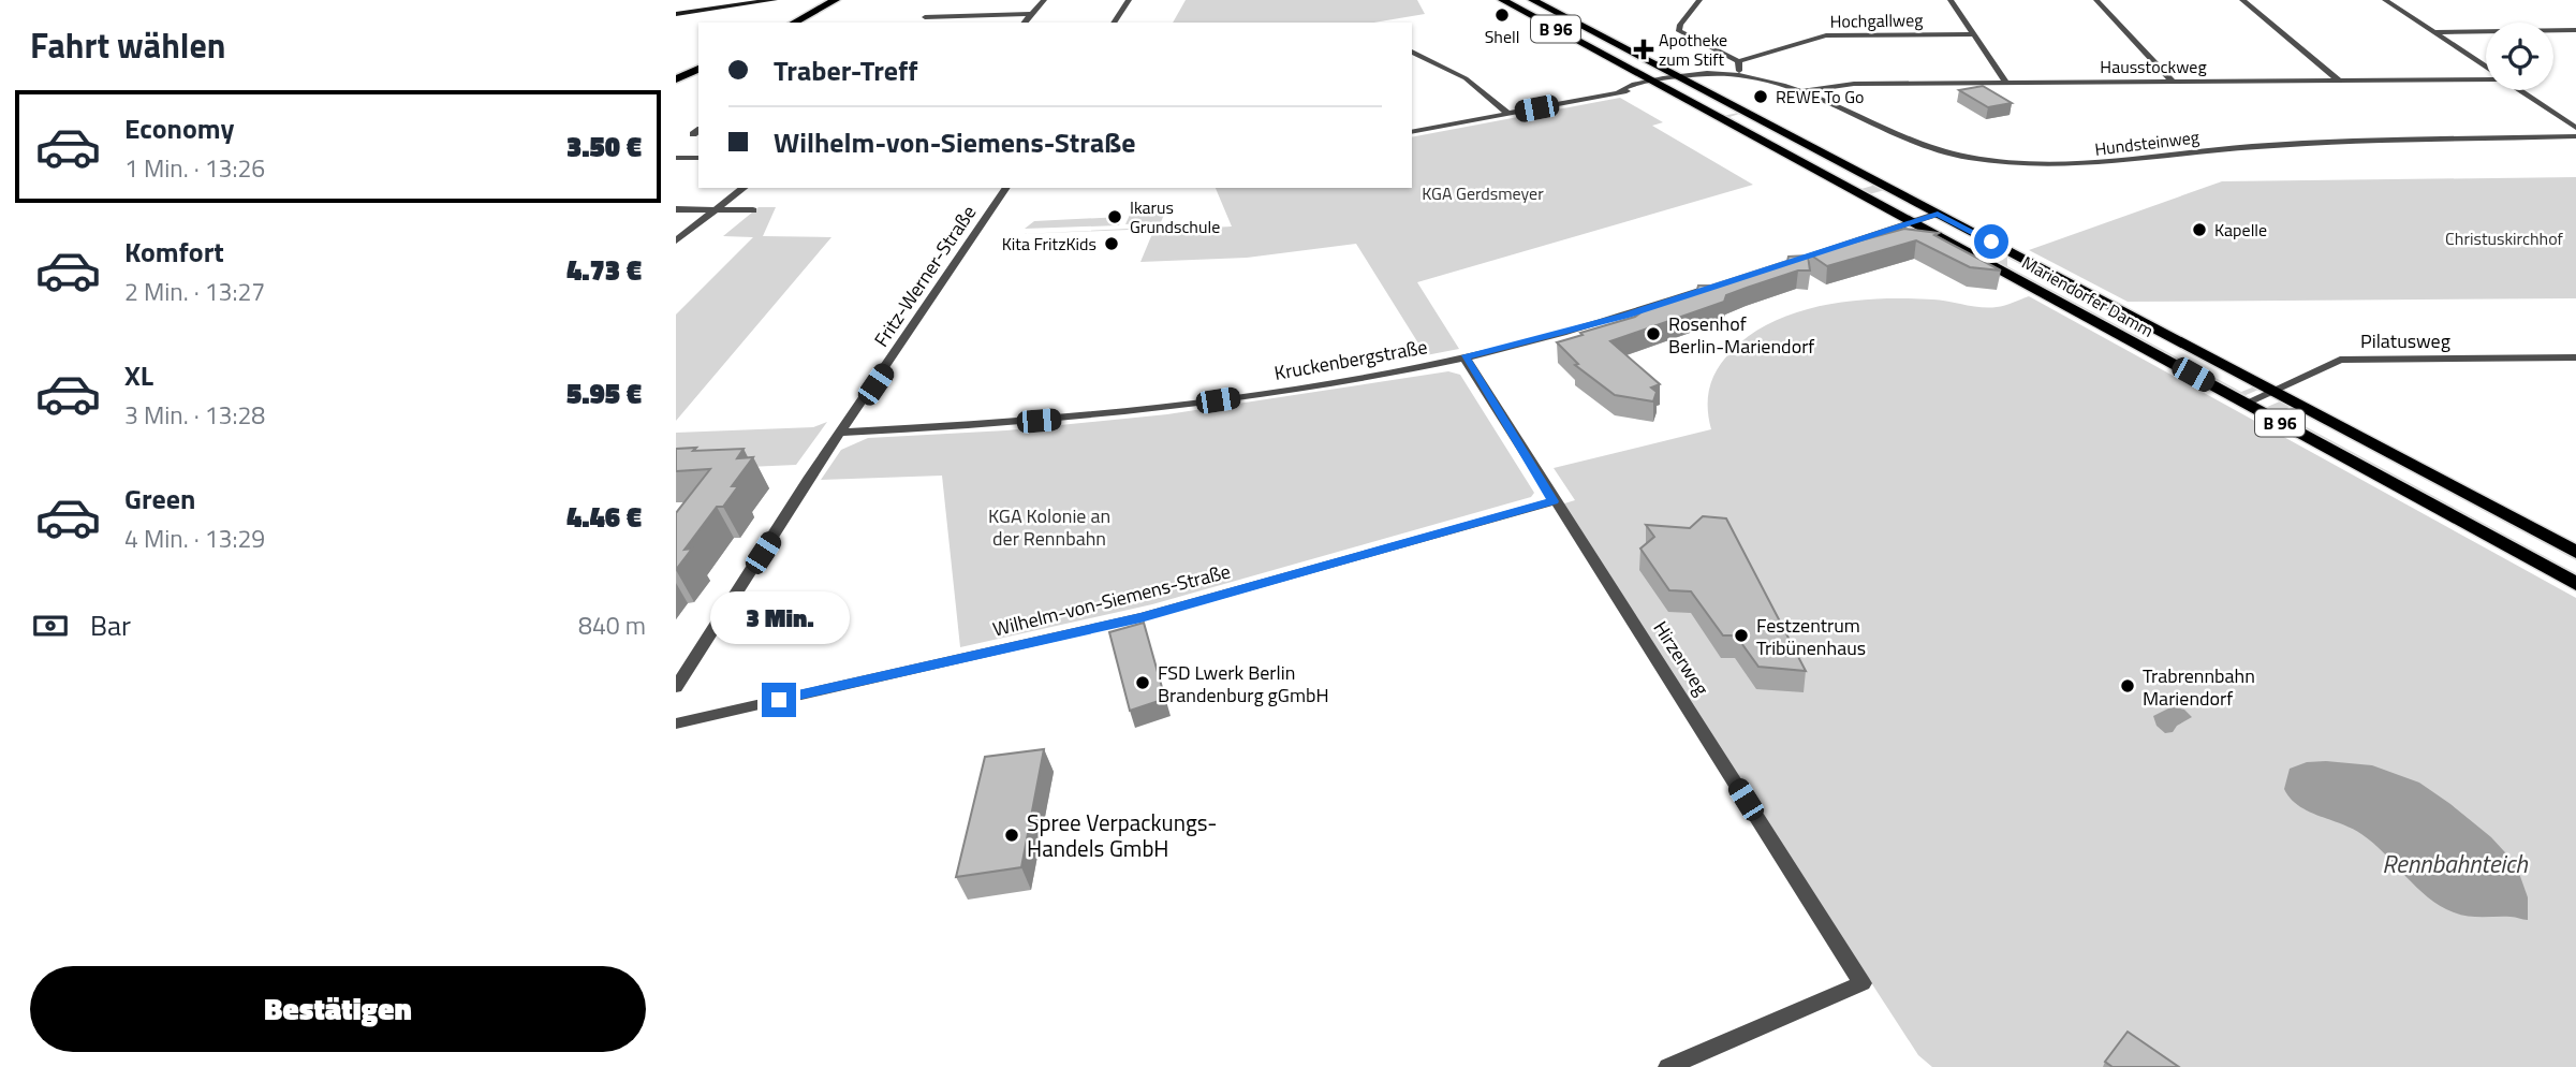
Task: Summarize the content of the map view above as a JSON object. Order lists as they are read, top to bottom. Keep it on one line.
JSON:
{"streets":{"main road":["B 96","Mariendorfer Damm"],"street":["Hochgallweg","Hausstockweg","Hundsteinweg","Fritz-Werner-Straße","Pilatusweg","Kruckenbergstraße","Wilhelm-von-Siemens-Straße","Hirzerweg"]},"crossings":[["Hausstockweg","Hundsteinweg"],["Hundsteinweg","Mariendorfer Damm"],["Fritz-Werner-Straße","Kruckenbergstraße"],["Mariendorfer Damm","Pilatusweg"],["Kruckenbergstraße","Hirzerweg"],["Wilhelm-von-Siemens-Straße","Hirzerweg"]],"water":["Rennbahnteich"],"parks":["KGA Gerdsmeyer","Christuskirchhof","KGA Kolonie an der Rennbahn"],"places":{"other":["Shell","REWE To Go","Ikarus Grundschule","Kapelle","Kita FritzKids","Rosenhof Berlin-Mariendorf","Festzentrum Tribünenhaus","FSD Lwerk Berlin Brandenburg gGmbH","Trabrennbahn Mariendorf","Spree Verpackungs- Handels GmbH"],"health":["Apotheke zum Stift"]},"page":{"heading":"Fahrt wählen","banner":["Traber-Treff","Wilhelm-von-Siemens-Straße"],"list":[{"name":"Economy","note":"1 Min. · 13:26","value":"3.50 €"},{"name":"Komfort","note":"2 Min. · 13:27","value":"4.73 €"},{"name":"XL","note":"3 Min. · 13:28","value":"5.95 €"},{"name":"Green","note":"4 Min. · 13:29","value":"4.46 €"}],"pay":["Bar","840 m"],"bubble":"3 Min.","buttons":"Bestätigen"}}
